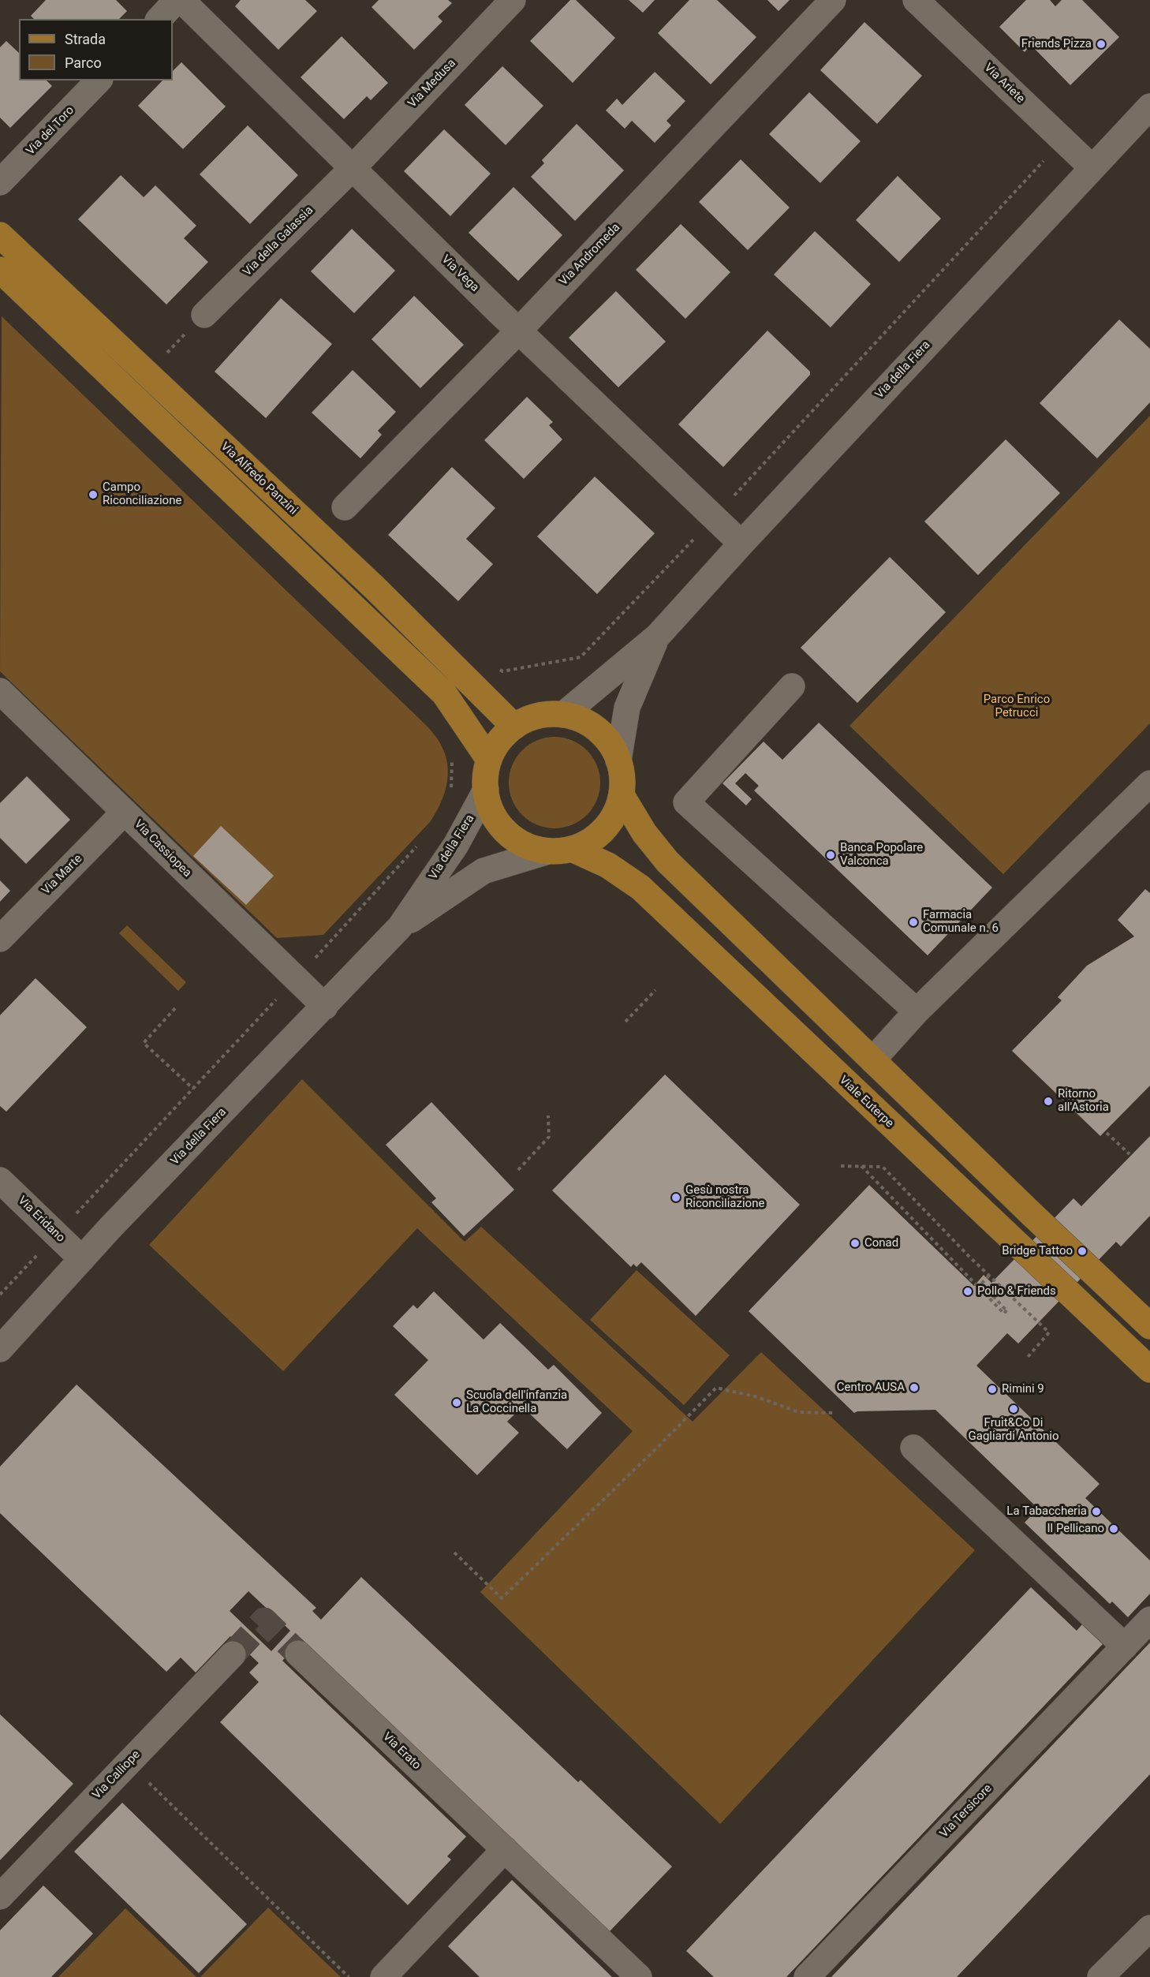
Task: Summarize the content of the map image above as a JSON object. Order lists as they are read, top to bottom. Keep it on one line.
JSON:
{"streets":{"main road":["Via Alfredo Panzini","Viale Euterpe"],"street":["Via Medusa","Via Ariete","Via del Toro","Via della Galassia","Via Andromeda","Via Vega","Via della Fiera","Via Cassiopea","Via Marte","Via Eridano","Via Erato","Via Calliope","Via Tersicore"]},"crossings":[["Via Medusa","Via della Galassia"],["Via Medusa","Via Vega"],["Via Ariete","Via della Fiera"],["Via della Galassia","Via Vega"],["Via Andromeda","Via Vega"],["Via Vega","Via della Fiera"],["Via della Fiera","Via Alfredo Panzini"],["Via della Fiera","Via Cassiopea"],["Via della Fiera","Viale Euterpe"],["Via della Fiera","Via Eridano"],["Via Alfredo Panzini","Viale Euterpe"],["Via Cassiopea","Via Marte"]],"parks":["Parco Enrico Petrucci"],"places":["Friends Pizza","Campo Riconciliazione","Banca Popolare Valconca","Farmacia Comunale n. 6","Ritorno all'Astoria","Gesù nostra Riconciliazione","Conad","Bridge Tattoo","Pollo & Friends","Centro AUSA","Rimini 9","Scuola dell'infanzia La Coccinella","Fruit&Co Di Gagliardi Antonio","La Tabaccheria","Il Pellicano"],"legend":["Strada","Parco"]}
